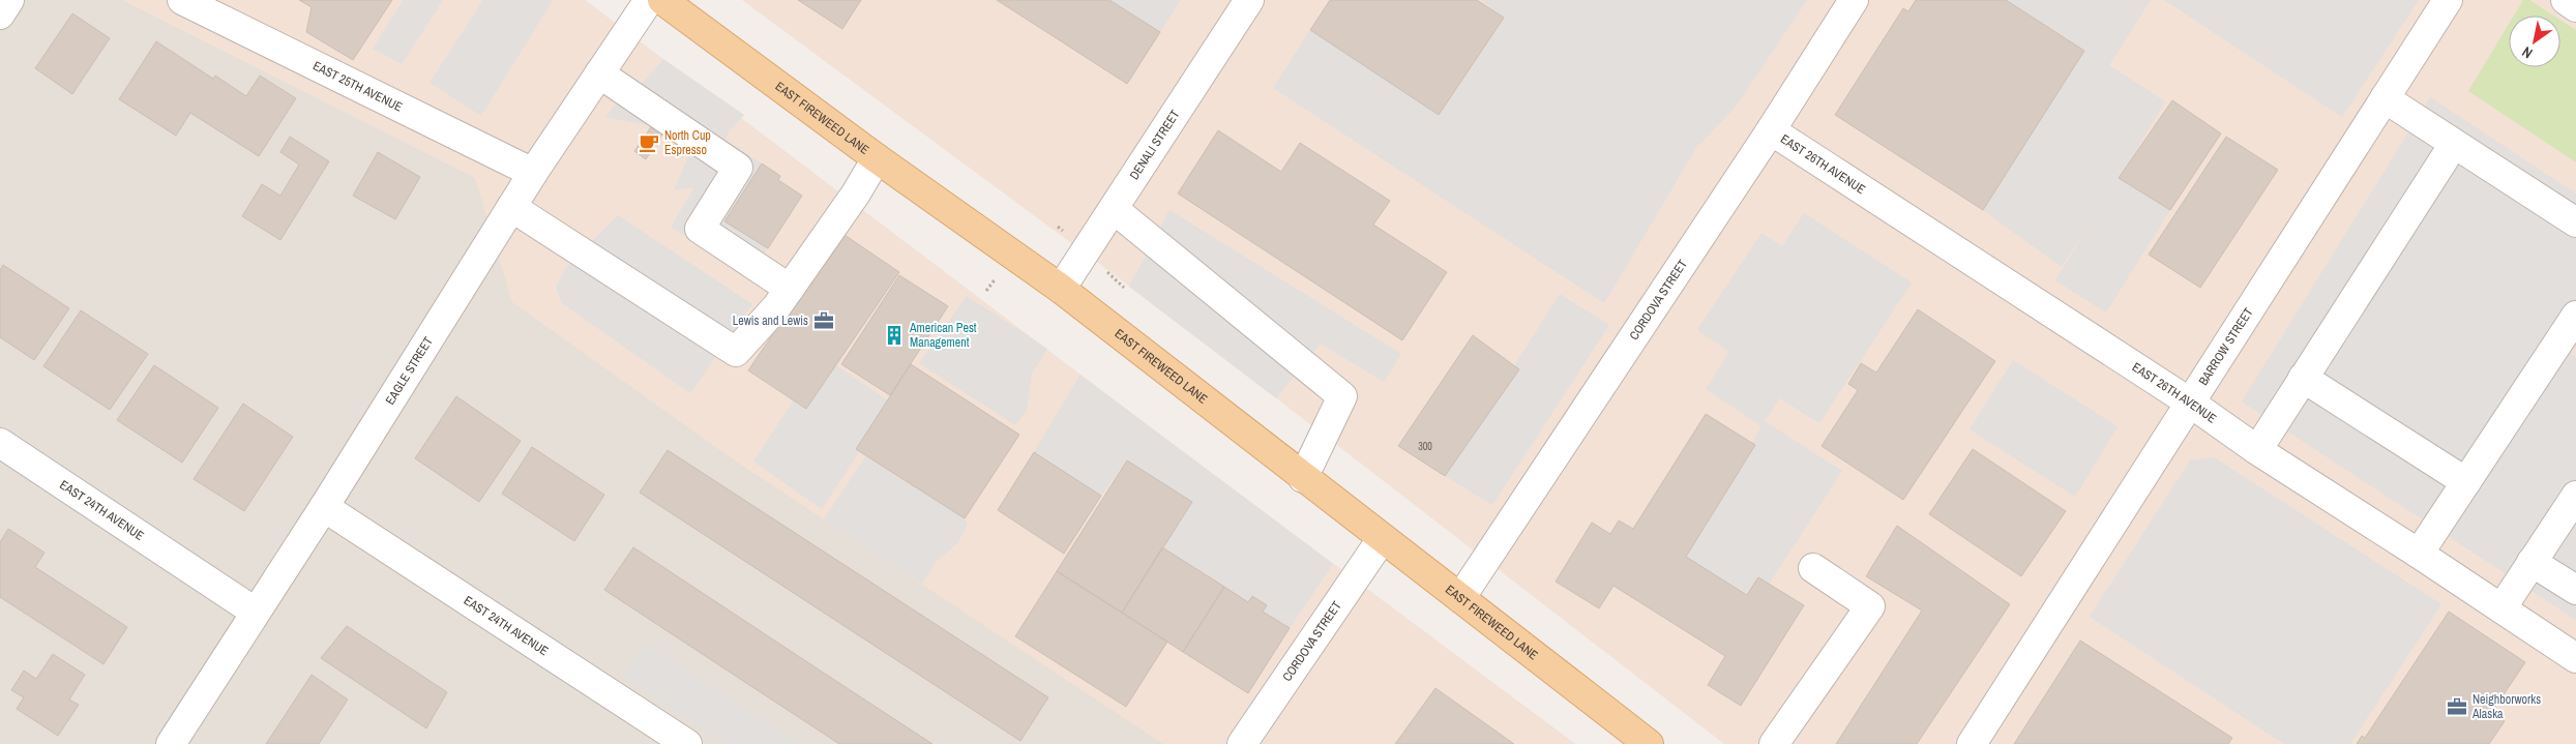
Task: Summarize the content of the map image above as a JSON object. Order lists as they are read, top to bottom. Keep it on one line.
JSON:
{"streets":{"main road":["EAST FIREWEED LANE"],"street":["EAST 25TH AVENUE","DENALI STREET","EAST 26TH AVENUE","CORDOVA STREET","BARROW STREET","EAGLE STREET","EAST 24TH AVENUE"]},"crossings":[["EAST 25TH AVENUE","EAGLE STREET"],["EAST FIREWEED LANE","DENALI STREET"],["EAST FIREWEED LANE","CORDOVA STREET"],["EAST 26TH AVENUE","CORDOVA STREET"],["EAST 26TH AVENUE","BARROW STREET"],["EAGLE STREET","EAST 24TH AVENUE"]],"places":{"cafe":["North Cup Espresso"],"office":["Lewis and Lewis","Neighborworks Alaska"],"building":["American Pest Management"]},"house_numbers":["300"],"north":"bottom left"}
